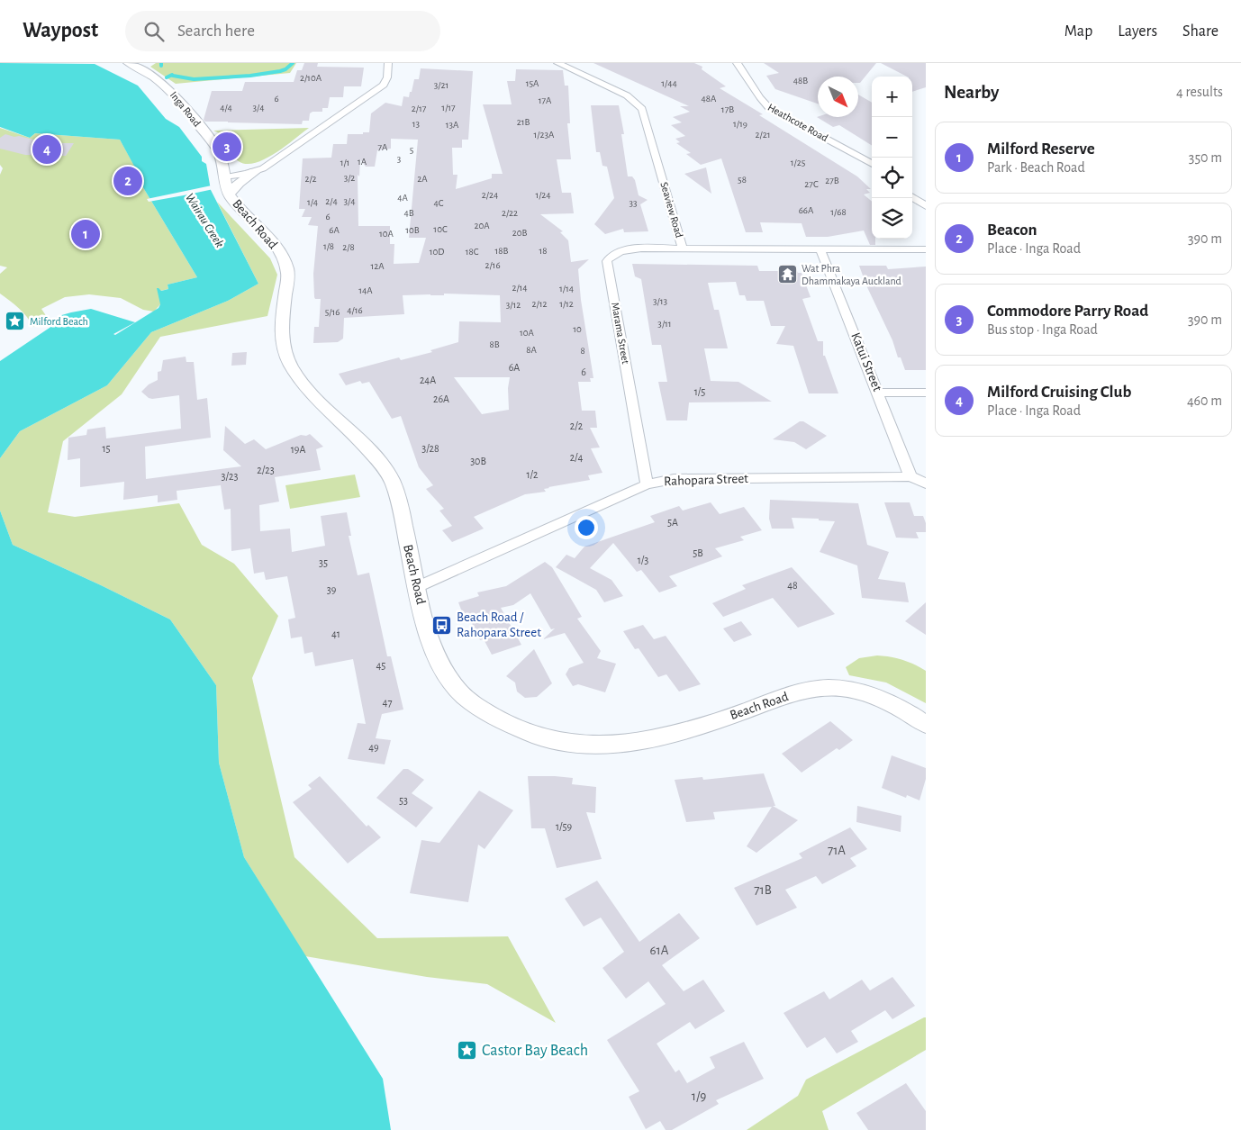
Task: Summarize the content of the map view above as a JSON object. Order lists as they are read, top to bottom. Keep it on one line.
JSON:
{"streets":{"main road":["Inga Road","Beach Road"],"street":["Heathcote Road","Seaview Road","Marama Street","Katui Street","Rahopara Street"]},"crossings":[["Inga Road","Beach Road"],["Seaview Road","Marama Street"],["Seaview Road","Katui Street"],["Beach Road","Rahopara Street"],["Marama Street","Rahopara Street"],["Katui Street","Rahopara Street"]],"water":["Wairau Creek"],"places":{"temple":["Wat Phra Dhammakaya Auckland"],"place":["Milford Beach","Castor Bay Beach"],"bus stop":["Beach Road / Rahopara Street"]},"house_numbers":["2/10A","48B","15A","1/44","3/21","6","48A","17A","4/4","3/4","1/17","2/17","17B","21B","13","1/19","13A","1/23A","2/21","7A","5","3","1A","1/1","1/25","3/2","2/2","2A","58","27B","27C","2/24","1/24","4A","2/4","3/4","1/4","4C","33","66A","1/68","4B","2/22","6","20A","10C","6A","10B","20B","10A","1/8","2/8","18B","18","10D","18C","2/16","12A","2/14","1/14","14A","3/13","2/12","1/12","3/12","4/16","5/16","3/11","10","10A","8B","8A","8","6A","6","24A","1/5","26A","2/2","15","3/28","19A","2/4","30B","2/23","1/2","3/23","5A","5B","1/3","35","48","39","41","45","47","49","53","1/59","71A","71B","61A","1/9"],"north":"bottom right","page":{"header":"Waypost","search":"Search here","nav":["Map","Layers","Share"],"heading":["Nearby","4 results"],"map_buttons":["+","−"],"list":[{"mark":"1","name":"Milford Reserve","note":"Park · Beach Road","value":"350 m"},{"mark":"2","name":"Beacon","note":"Place · Inga Road","value":"390 m"},{"mark":"3","name":"Commodore Parry Road","note":"Bus stop · Inga Road","value":"390 m"},{"mark":"4","name":"Milford Cruising Club","note":"Place · Inga Road","value":"460 m"}],"pins":["3","4","2","1"]}}
